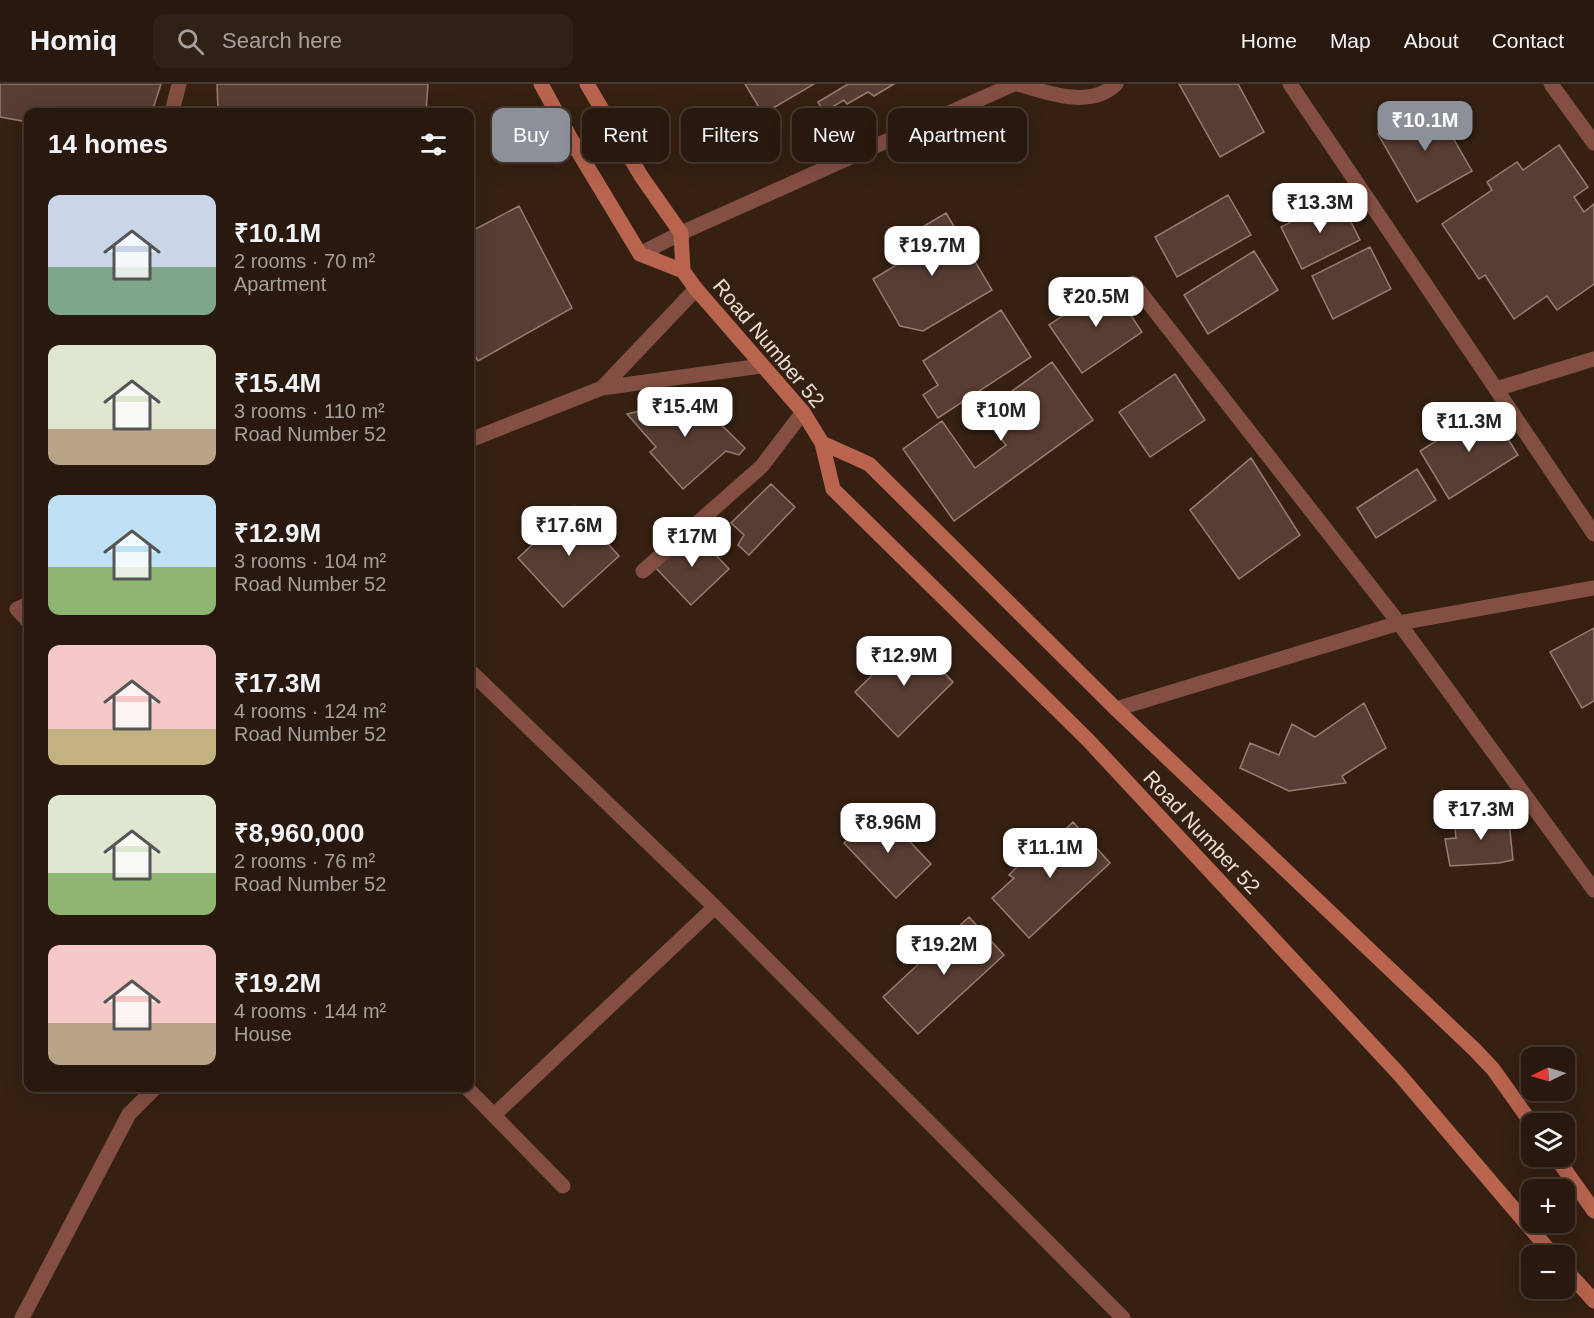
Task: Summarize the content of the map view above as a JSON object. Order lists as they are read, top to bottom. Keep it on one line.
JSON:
{"streets":{"main road":["Road Number 52"]},"north":"left","page":{"header":"Homiq","search":"Search here","nav":["Home","Map","About","Contact"],"price":["₹10.1M","₹13.3M","₹19.7M","₹20.5M","₹15.4M","₹10M","₹11.3M","₹17.6M","₹17M","₹12.9M","₹17.3M","₹8.96M","₹11.1M","₹19.2M"],"chip":["Buy","Rent","Filters","New","Apartment"],"heading":"14 homes","list":[{"name":"₹10.1M","note":"2 rooms · 70 m² · Apartment"},{"name":"₹15.4M","note":"3 rooms · 110 m² · Road Number 52"},{"name":"₹12.9M","note":"3 rooms · 104 m² · Road Number 52"},{"name":"₹17.3M","note":"4 rooms · 124 m² · Road Number 52"},{"name":"₹8,960,000","note":"2 rooms · 76 m² · Road Number 52"},{"name":"₹19.2M","note":"4 rooms · 144 m² · House"}],"map_buttons":["+","−"]}}
